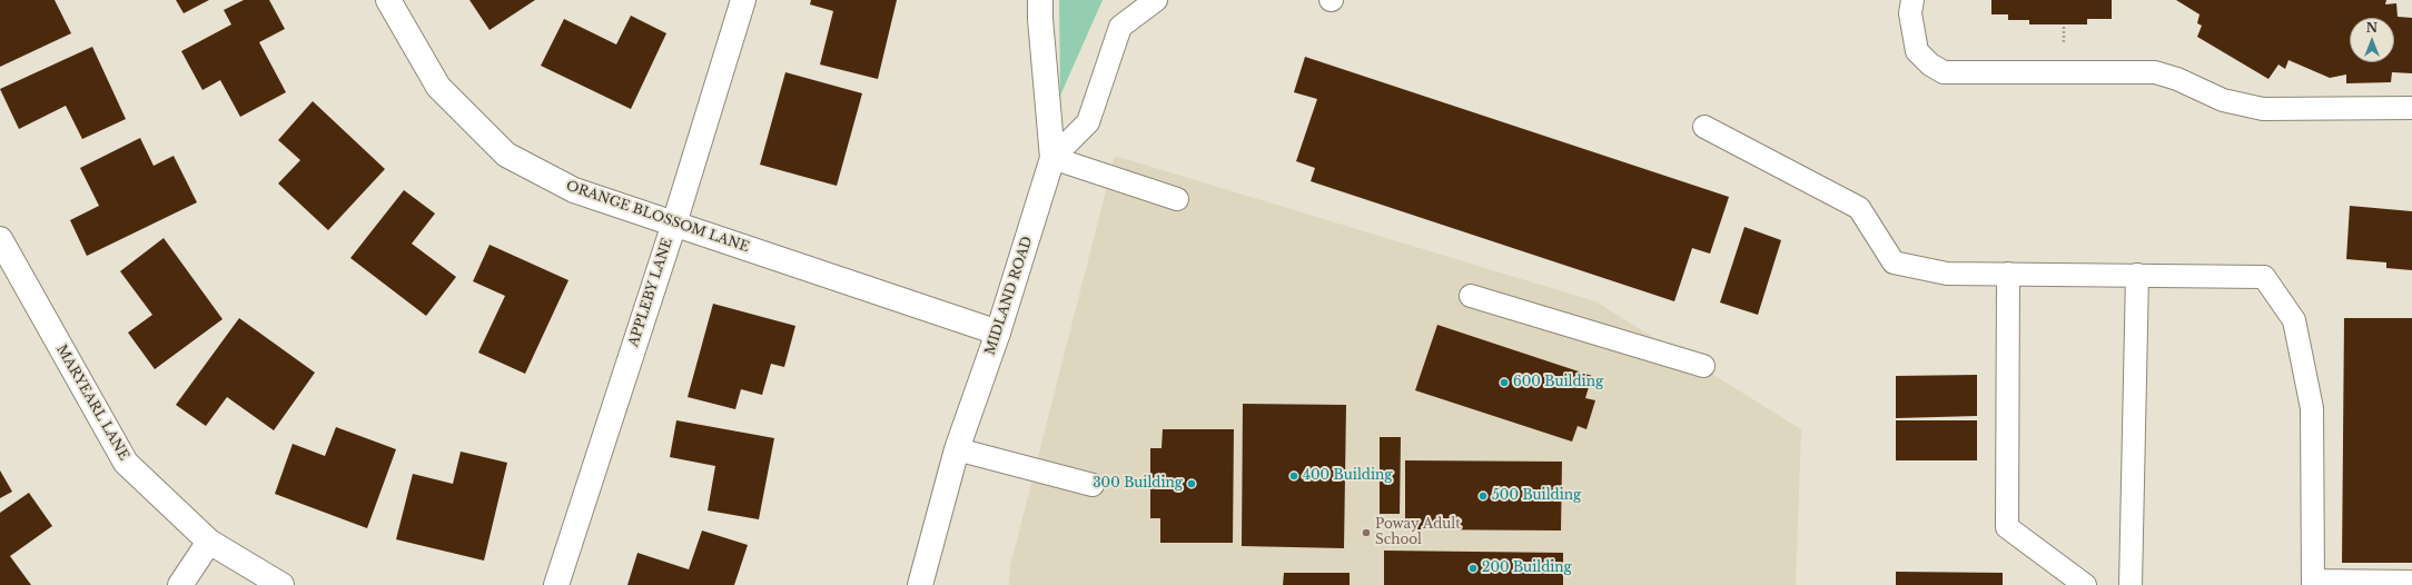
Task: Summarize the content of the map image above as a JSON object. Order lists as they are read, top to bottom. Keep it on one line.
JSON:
{"streets":{"street":["ORANGE BLOSSOM LANE","APPLEBY LANE","MIDLAND ROAD","MARYEARL LANE"]},"crossings":[["ORANGE BLOSSOM LANE","APPLEBY LANE"],["ORANGE BLOSSOM LANE","MIDLAND ROAD"]],"places":["600 Building","400 Building","300 Building","500 Building","Poway Adult School","200 Building"],"north":"top"}
